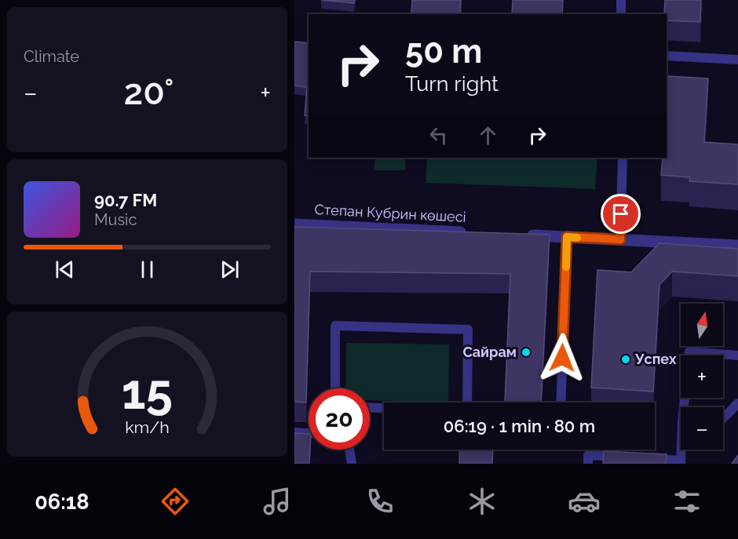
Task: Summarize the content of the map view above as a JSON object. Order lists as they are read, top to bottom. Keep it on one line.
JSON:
{"streets":{"street":["Степан Кубрин көшесі"]},"places":["Сайрам","Успех"],"north":"top","page":{"tile":"Climate","turn":["50 m","Turn right"],"heat":["−","20°","+"],"song":["90.7 FM","Music"],"map_buttons":["+","−"],"limit":"20","trip":"06:19 · 1 min · 80 m","tabs":"06:18","gauge":["15","km/h"]}}
